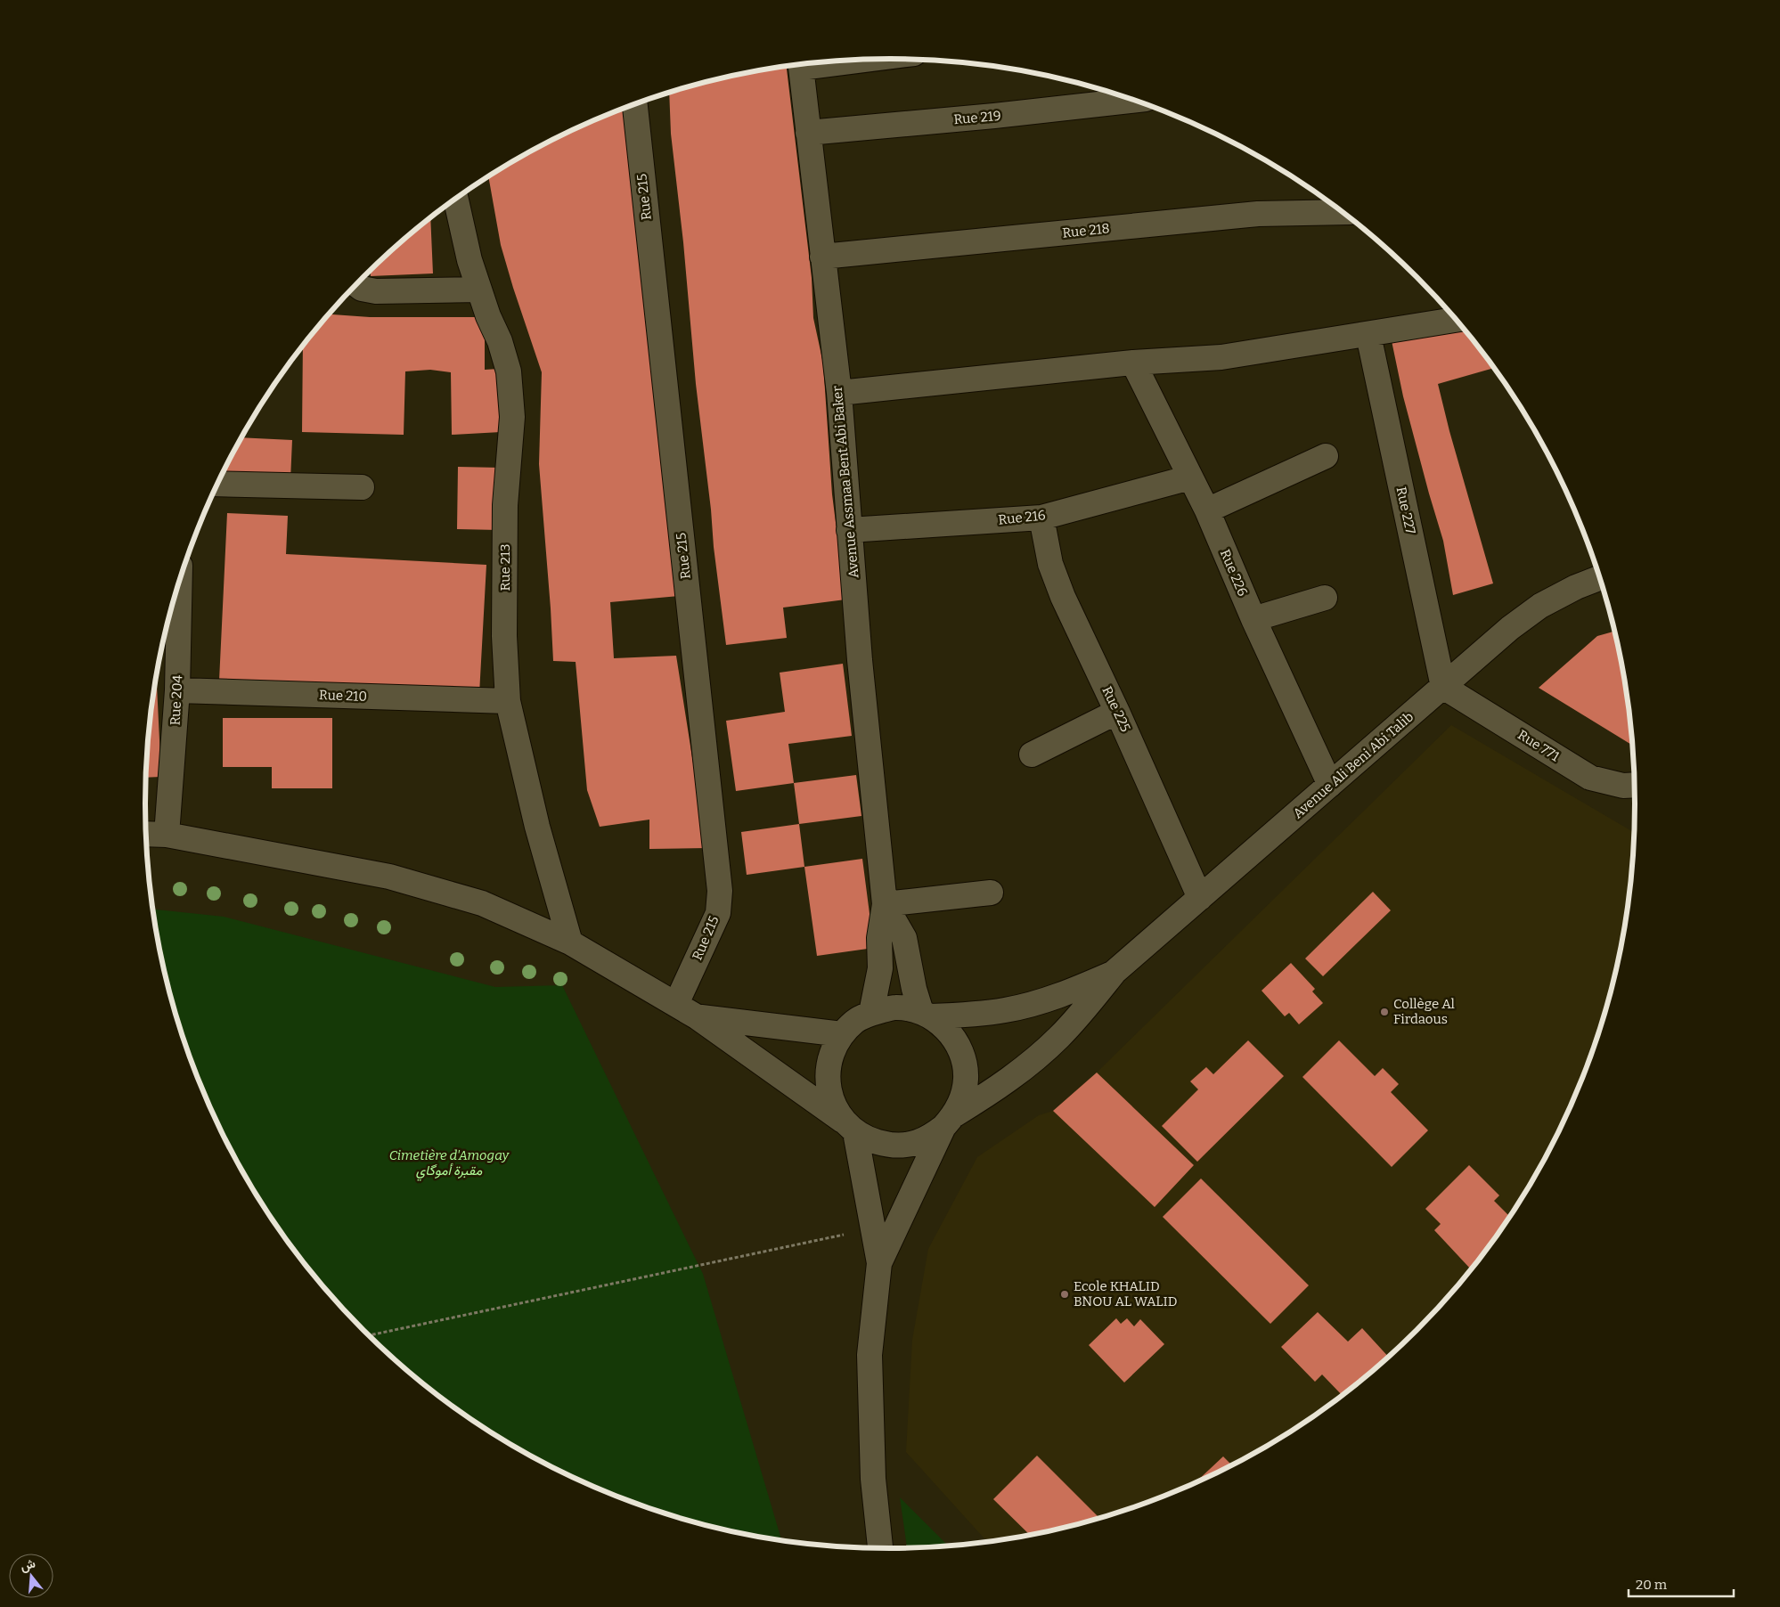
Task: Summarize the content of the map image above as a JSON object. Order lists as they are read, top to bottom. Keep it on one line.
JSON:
{"streets":{"street":["Rue 219","Rue 215","Rue 218","Avenue Assmaa Bent Abi Baker","Rue 227","Rue 216","Rue 213","Rue 226","Rue 210","Rue 204","Rue 225","Rue 771","Avenue Ali Beni Abi Talib"]},"crossings":[["Rue 219","Avenue Assmaa Bent Abi Baker"],["Rue 218","Avenue Assmaa Bent Abi Baker"],["Avenue Assmaa Bent Abi Baker","Rue 216"],["Avenue Assmaa Bent Abi Baker","Avenue Ali Beni Abi Talib"],["Rue 227","Rue 771"],["Rue 227","Avenue Ali Beni Abi Talib"],["Rue 216","Rue 226"],["Rue 216","Rue 225"],["Rue 213","Rue 210"],["Rue 226","Avenue Ali Beni Abi Talib"],["Rue 210","Rue 204"],["Rue 225","Avenue Ali Beni Abi Talib"],["Rue 771","Avenue Ali Beni Abi Talib"]],"parks":["Cimetière d'Amogay مقبرة أموگاي"],"places":["Collège Al Firdaous","Ecole KHALID BNOU AL WALID"],"scale_bar":"20 m","north":"top"}
